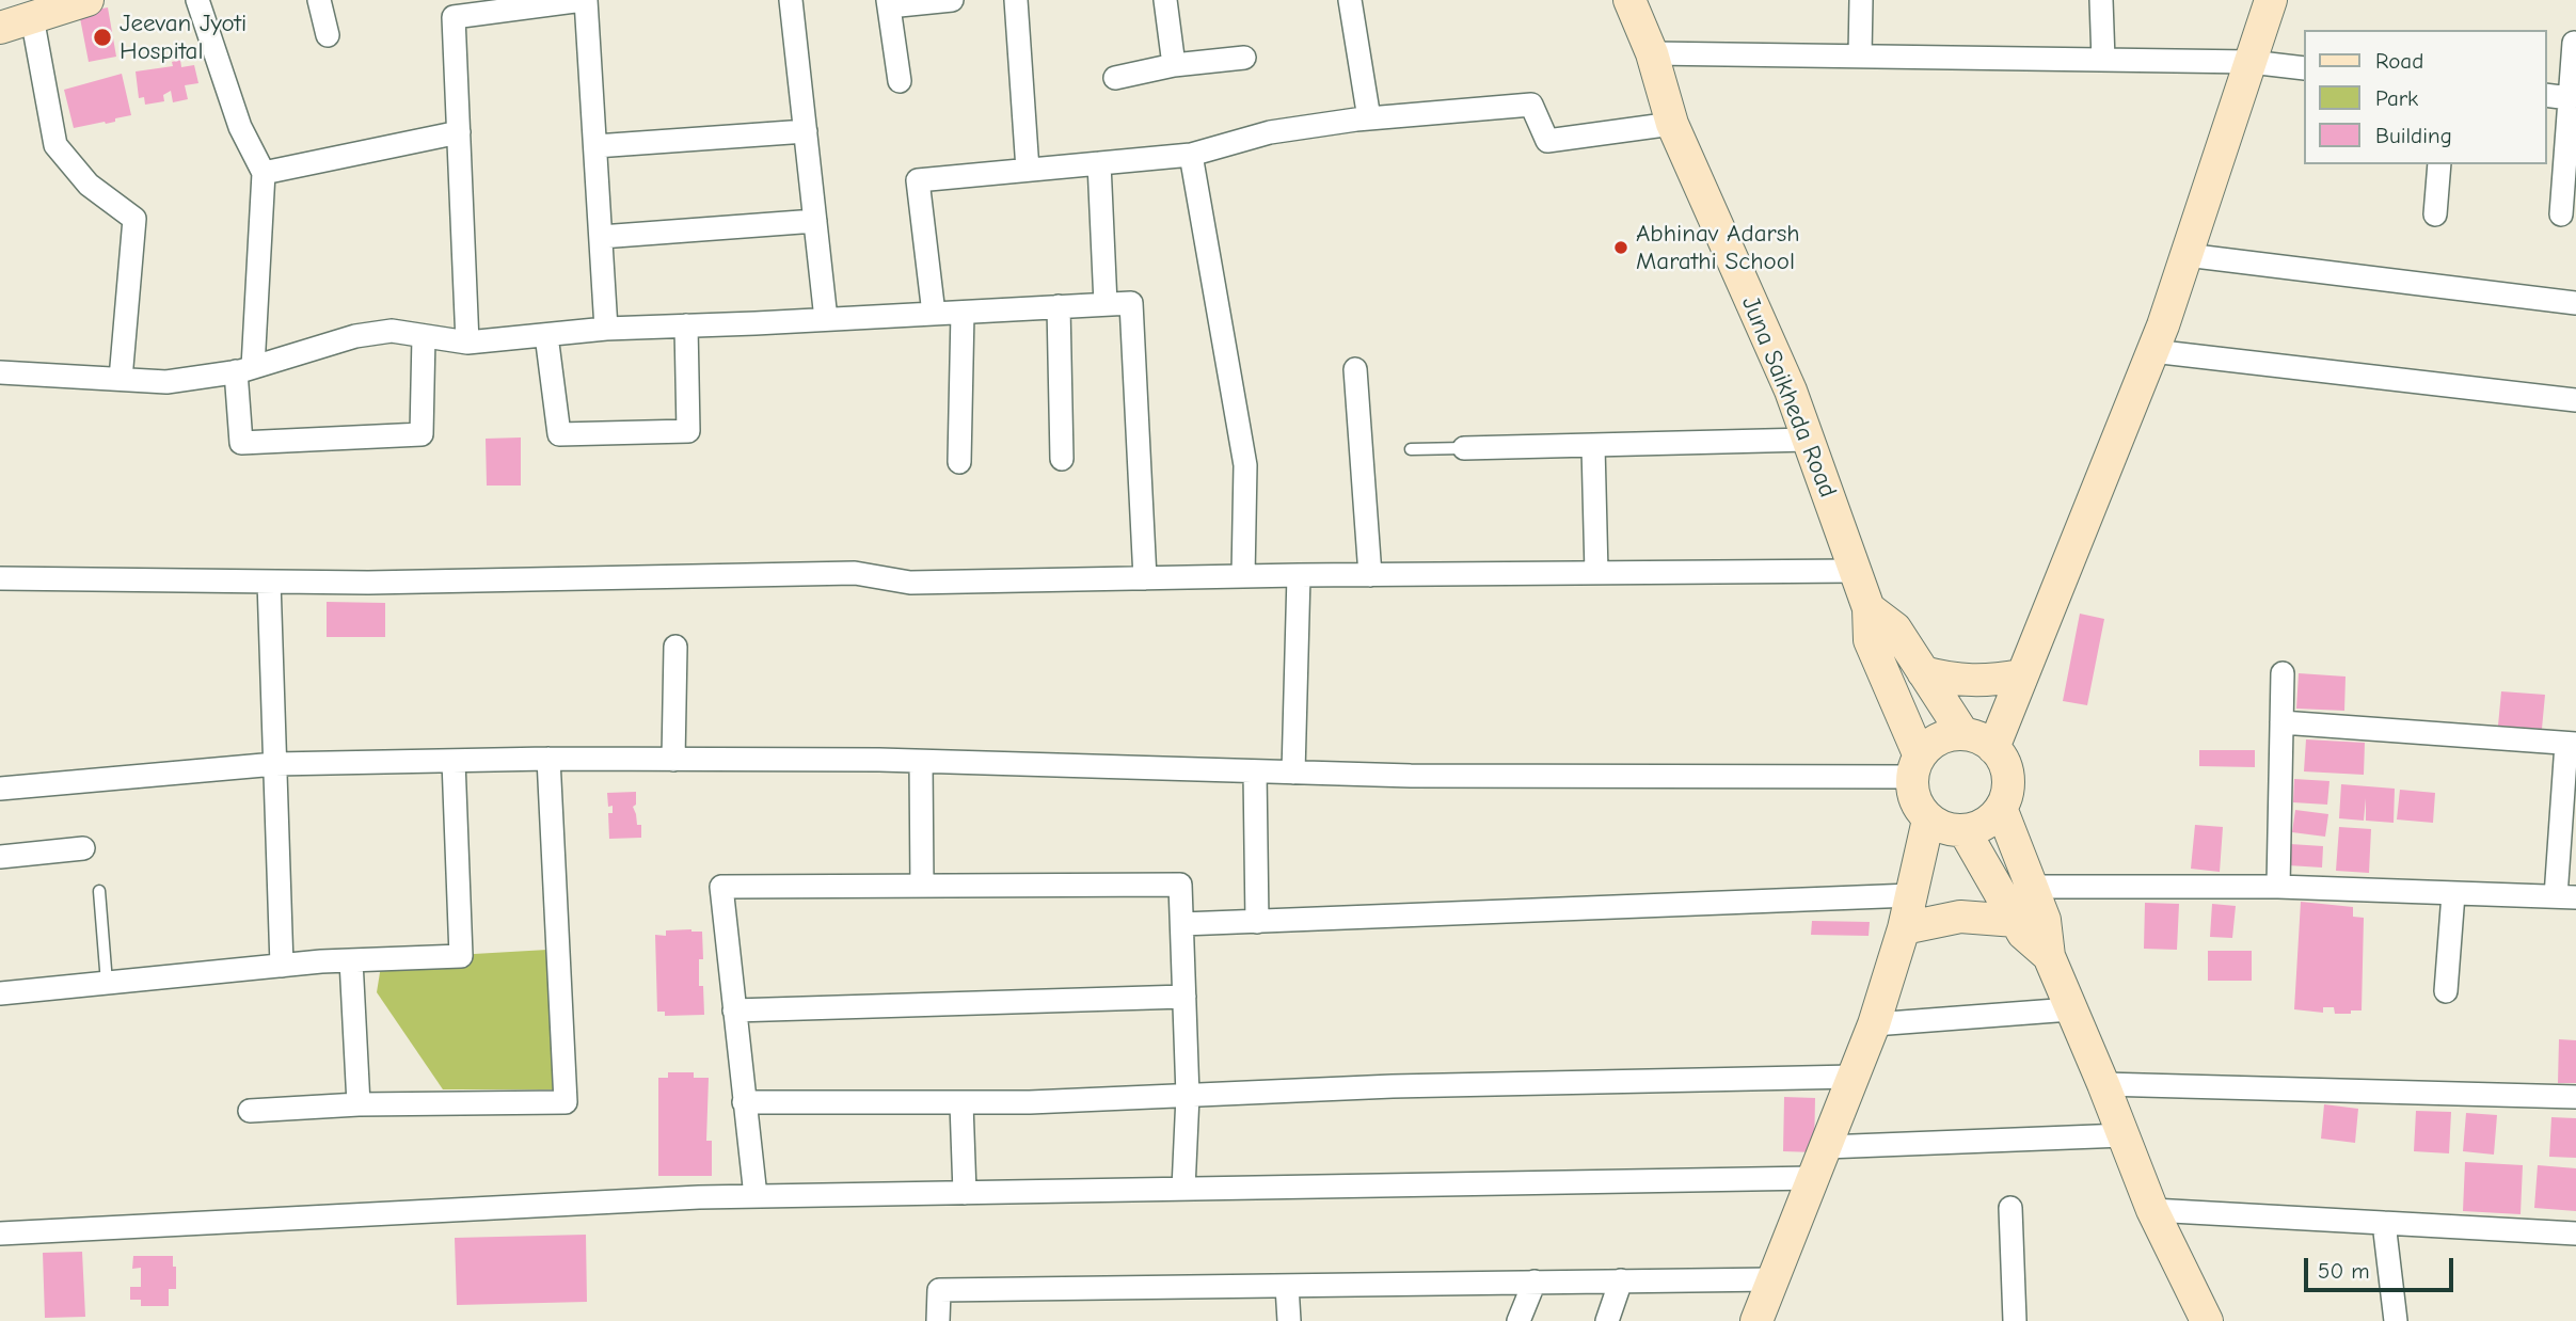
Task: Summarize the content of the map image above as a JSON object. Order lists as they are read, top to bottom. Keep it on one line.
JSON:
{"streets":{"main road":["Juna Saikheda Road"]},"places":["Jeevan Jyoti Hospital","Abhinav Adarsh Marathi School"],"legend":["Road","Park","Building"],"scale_bar":"50 m"}
